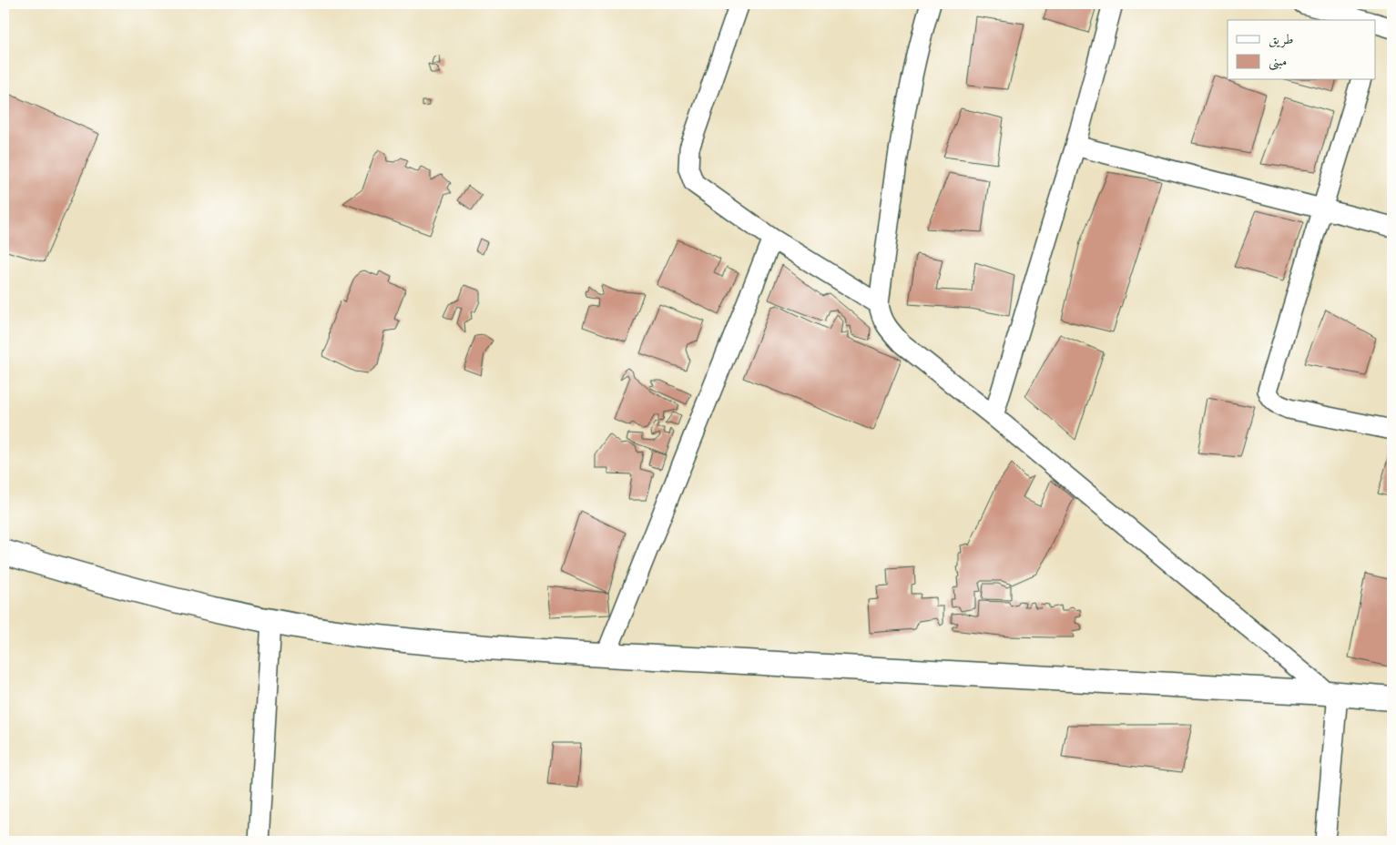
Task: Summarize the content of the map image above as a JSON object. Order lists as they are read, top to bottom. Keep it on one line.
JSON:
{"legend":["طريق","مبنى"]}
